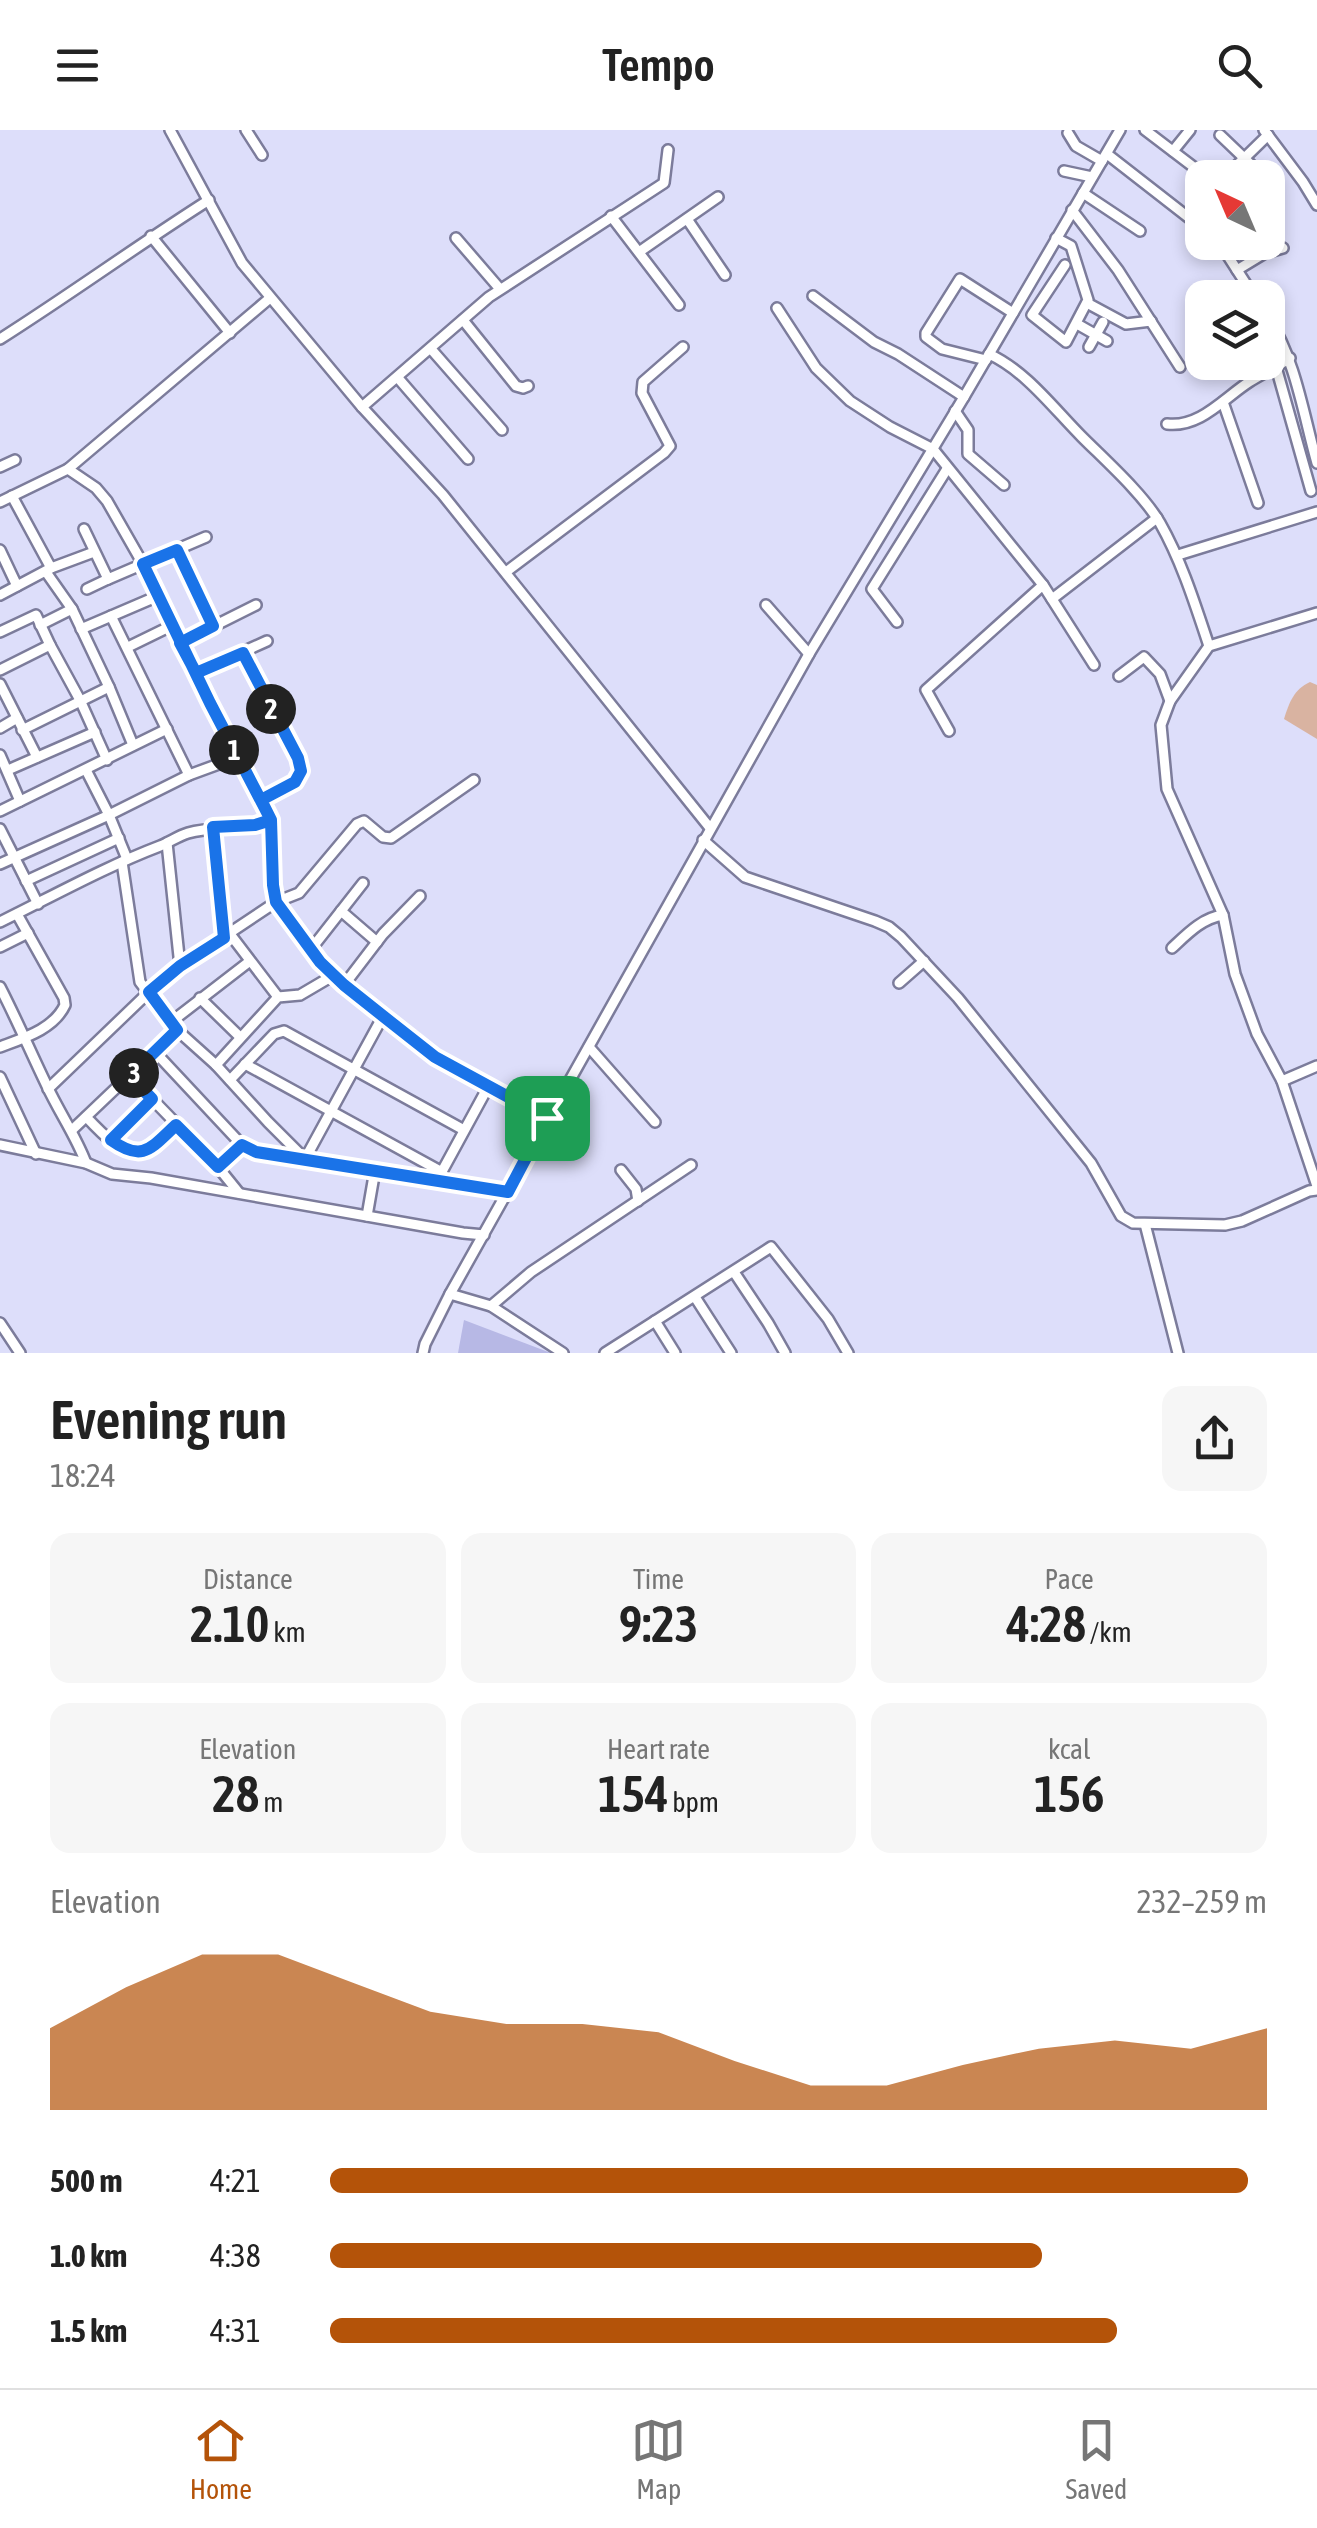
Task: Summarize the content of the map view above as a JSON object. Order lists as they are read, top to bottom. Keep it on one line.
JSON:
{"north":"top left","page":{"header":"Tempo","pins":["2","1","3"],"heading":["Evening run","18:24"],"stats":[["Distance","2.10 km"],["Time","9:23"],["Pace","4:28 /km"],["Elevation","28 m"],["Heart rate","154 bpm"],["kcal","156"]],"chart":["Elevation","232–259 m"],"list":[{"name":"500 m","note":"4:21"},{"name":"1.0 km","note":"4:38"},{"name":"1.5 km","note":"4:31"}],"tabs":["Home","Map","Saved"]}}
